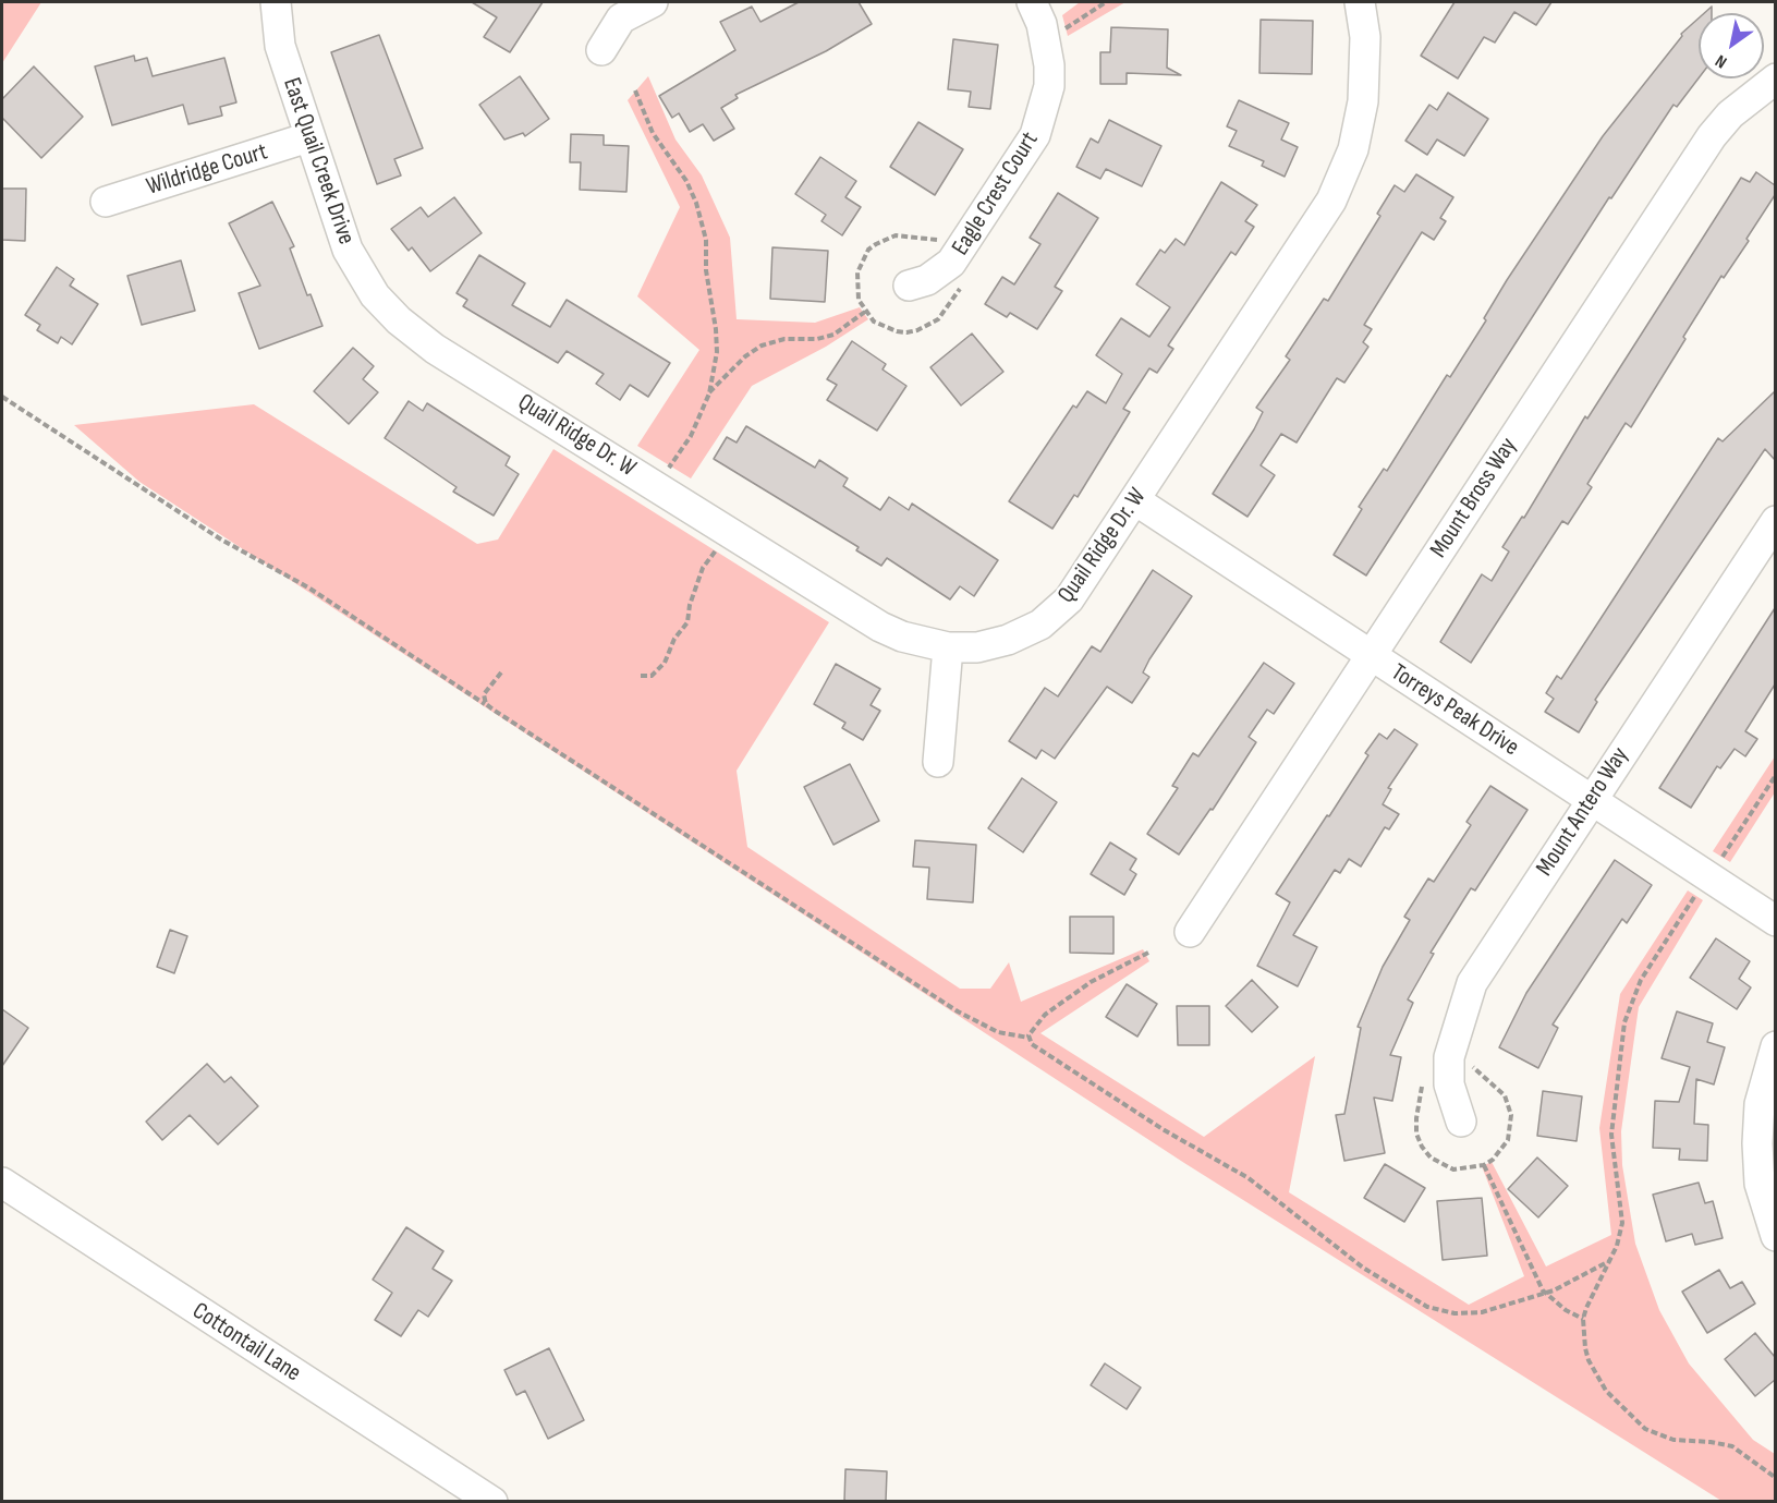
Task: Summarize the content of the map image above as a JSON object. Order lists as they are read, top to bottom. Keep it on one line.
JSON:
{"streets":{"street":["East Quail Creek Drive","Wildridge Court","Eagle Crest Court","Quail Ridge Dr. W","Mount Bross Way","Torreys Peak Drive","Mount Antero Way","Cottontail Lane"]},"crossings":[["East Quail Creek Drive","Wildridge Court"],["East Quail Creek Drive","Quail Ridge Dr. W"],["Quail Ridge Dr. W","Torreys Peak Drive"],["Mount Bross Way","Torreys Peak Drive"],["Torreys Peak Drive","Mount Antero Way"]],"north":"bottom left"}
